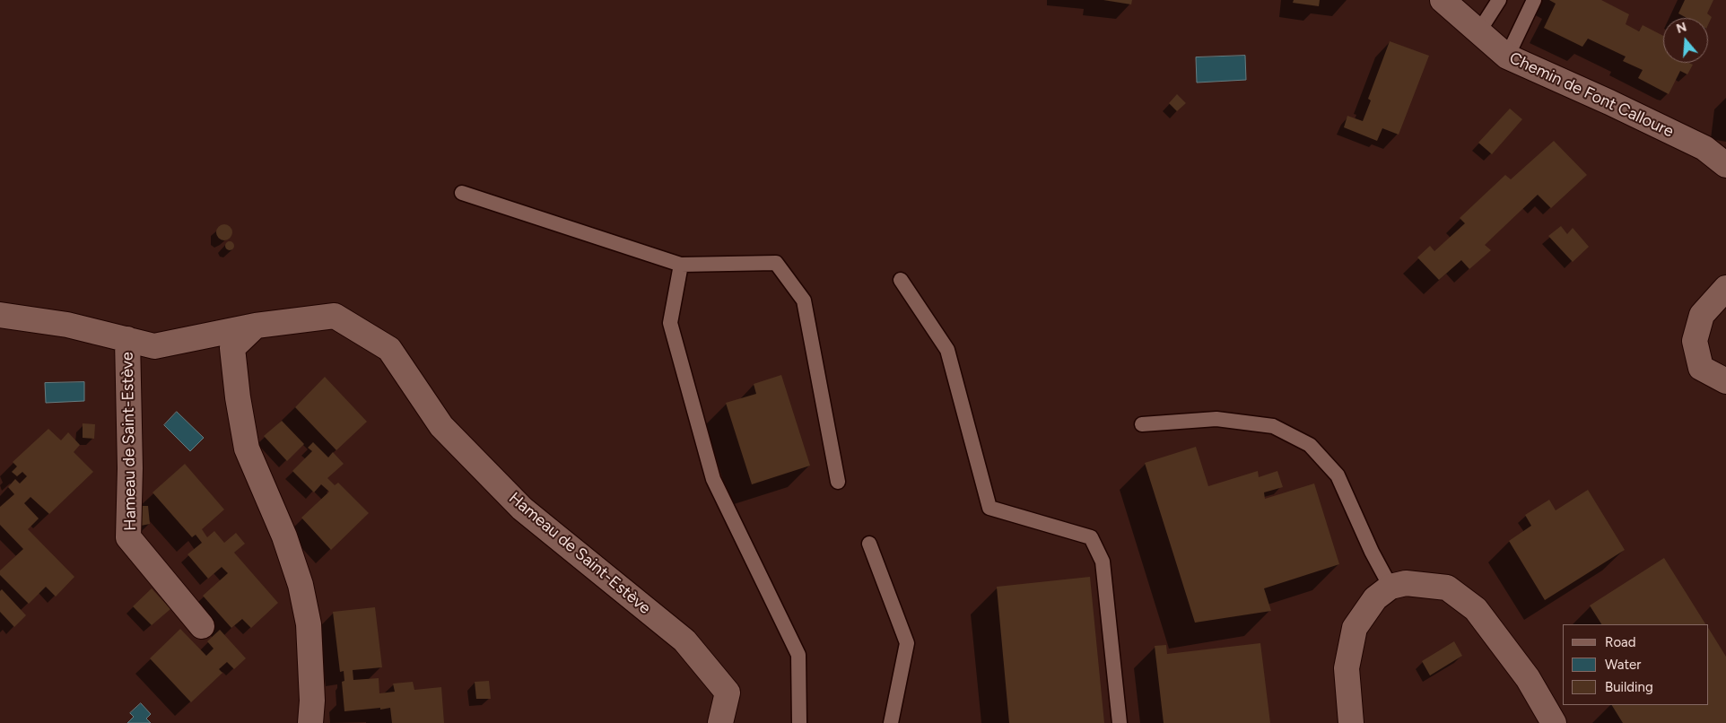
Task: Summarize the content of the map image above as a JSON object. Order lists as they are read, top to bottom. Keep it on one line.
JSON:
{"streets":{"street":["Chemin de Font Calloure","Hameau de Saint-Estève"]},"legend":["Road","Water","Building"],"north":"top"}
